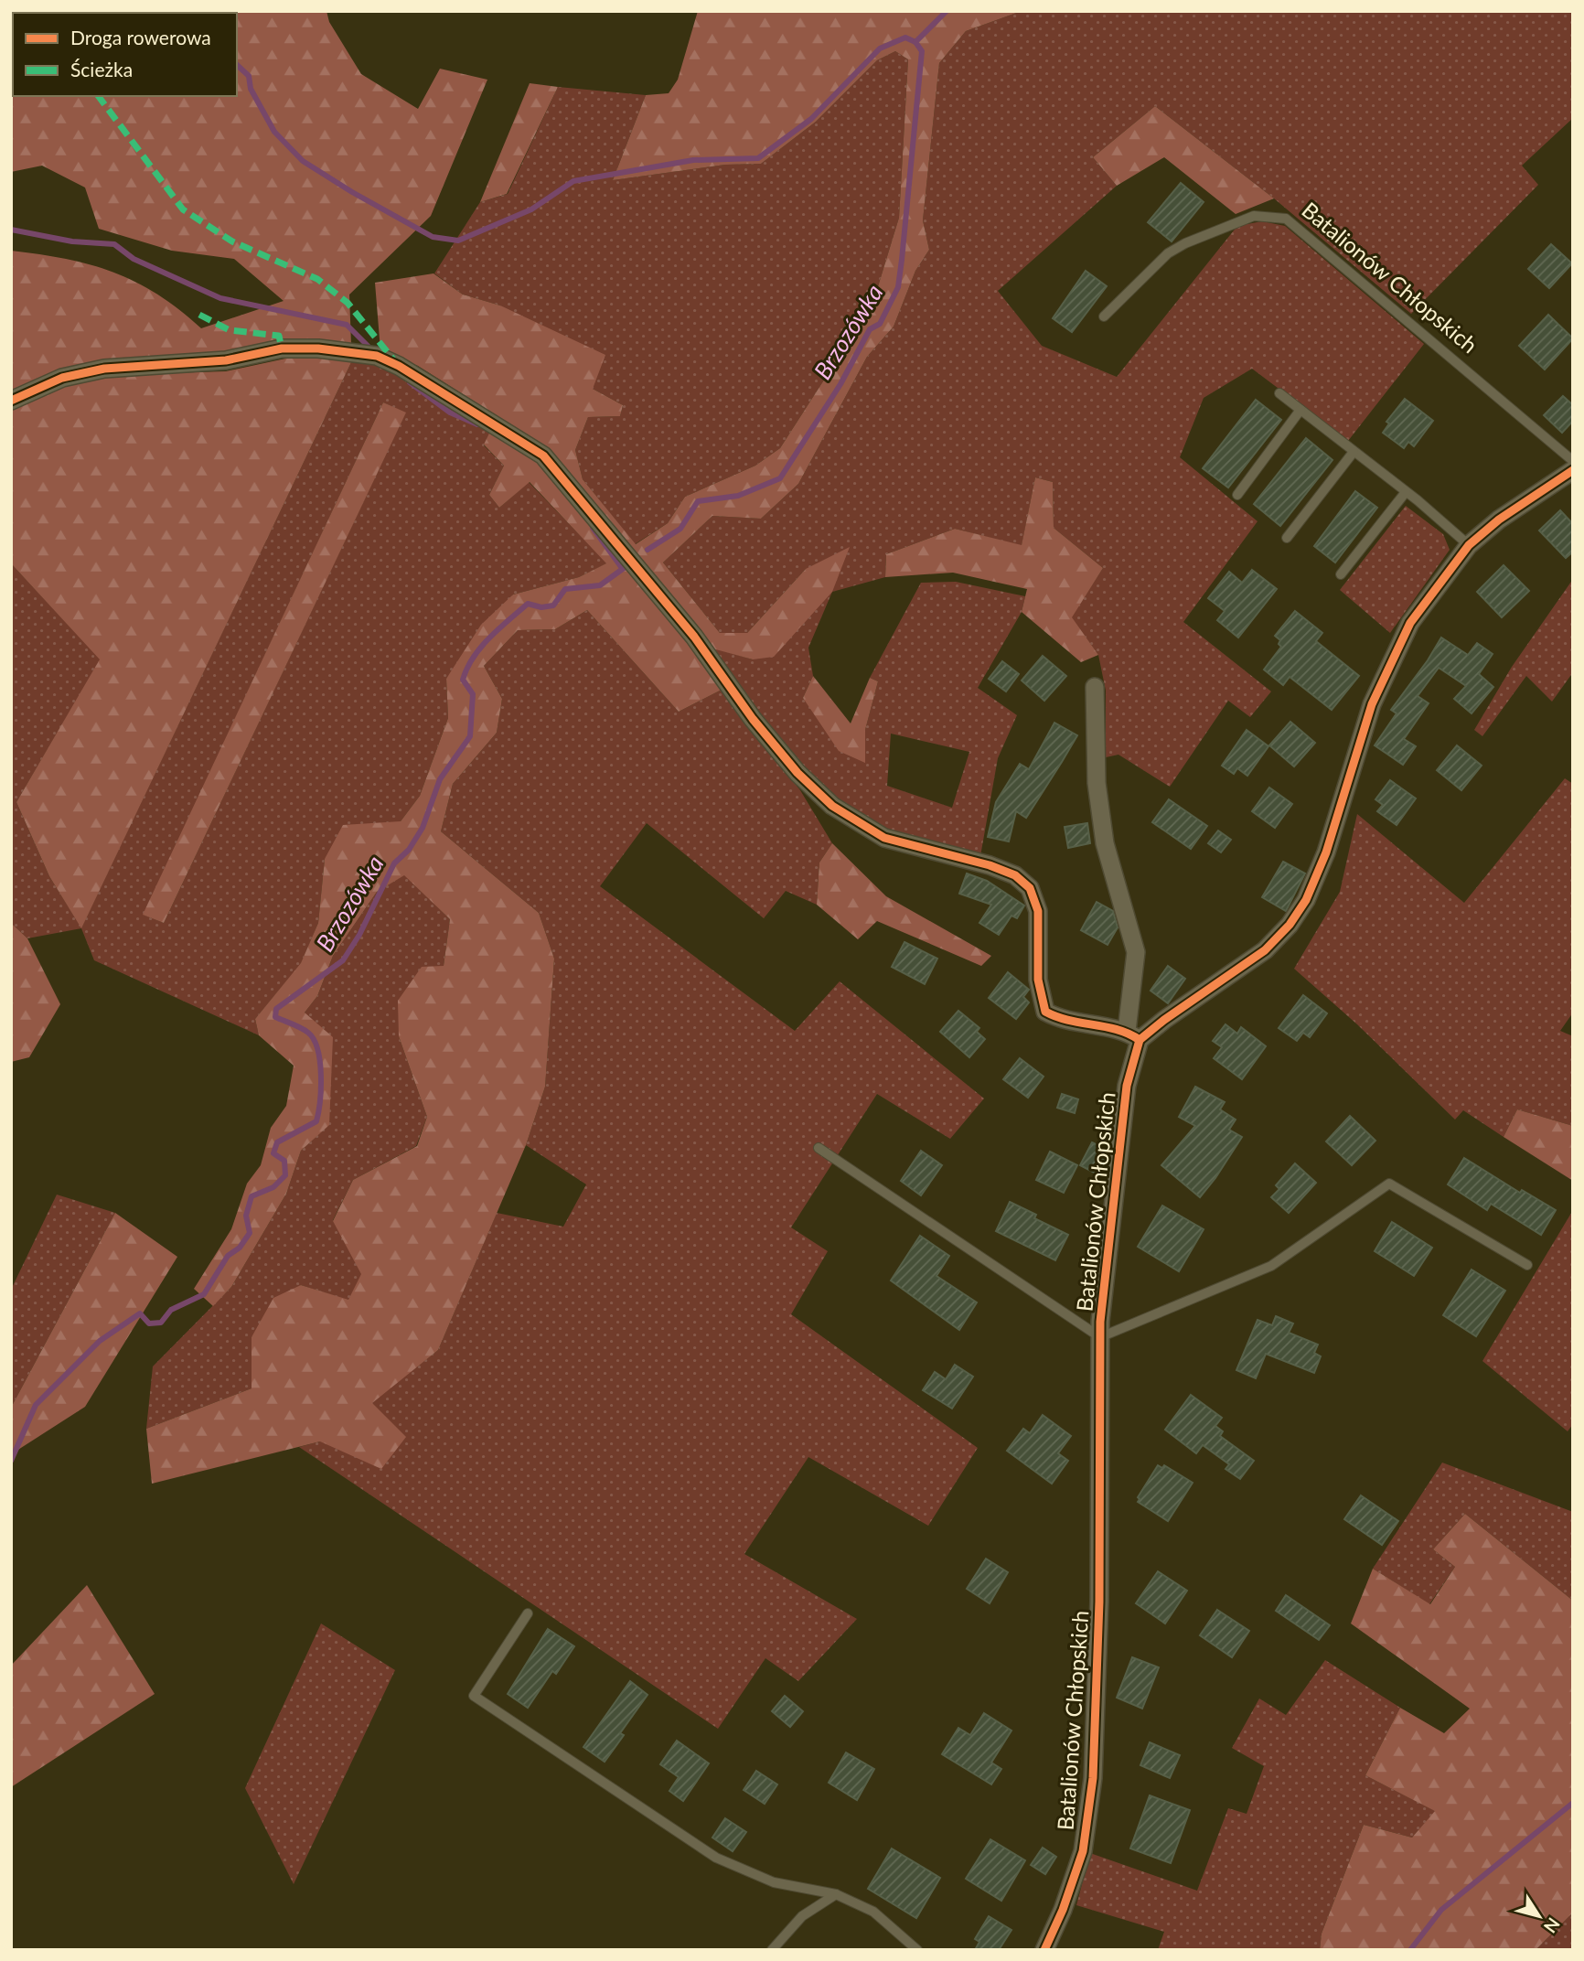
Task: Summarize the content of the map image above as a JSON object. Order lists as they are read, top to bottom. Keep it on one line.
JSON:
{"streets":{"street":["Batalionów Chłopskich"]},"water":["Brzozówka"],"legend":["Droga rowerowa","Ścieżka"],"north":"bottom right"}
